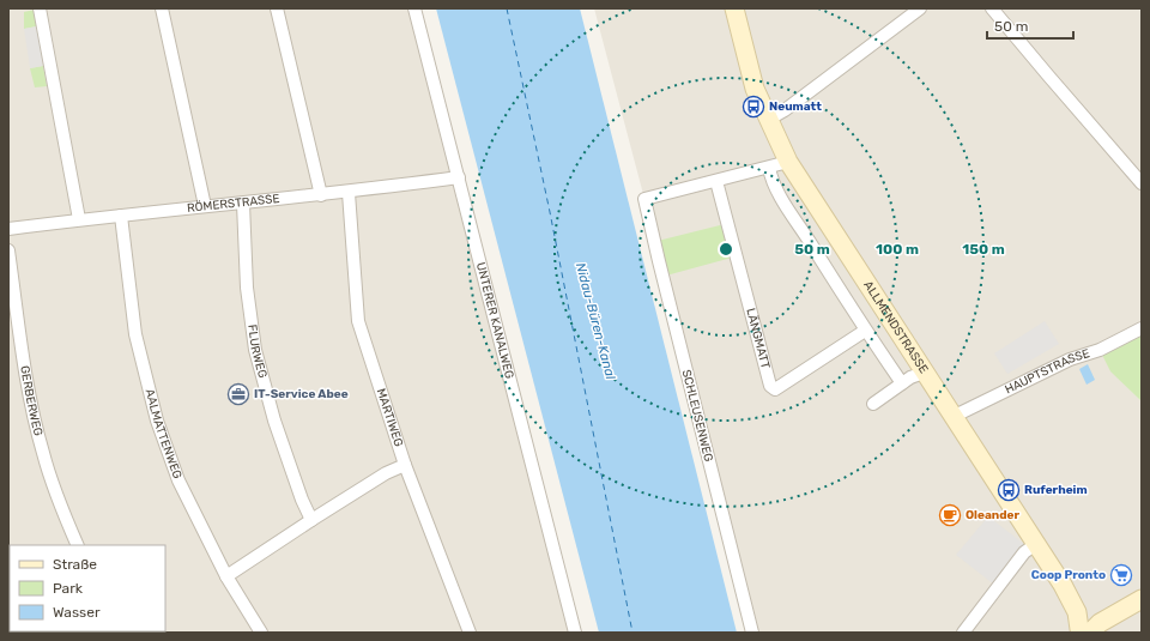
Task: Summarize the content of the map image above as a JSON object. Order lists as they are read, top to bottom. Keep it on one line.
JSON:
{"streets":{"main road":["ALLMENDSTRASSE"],"street":["RÖMERSTRASSE","UNTERER KANALWEG","LÄNGMATT","FLURWEG","HAUPTSTRASSE","GERBERWEG","SCHLEUSENWEG","MARTIWEG","AALMATTENWEG"]},"crossings":[["RÖMERSTRASSE","UNTERER KANALWEG"],["RÖMERSTRASSE","FLURWEG"],["RÖMERSTRASSE","MARTIWEG"],["RÖMERSTRASSE","AALMATTENWEG"],["ALLMENDSTRASSE","HAUPTSTRASSE"],["LÄNGMATT","SCHLEUSENWEG"]],"water":["Nidau-Büren-Kanal"],"places":{"bus stop":["Neumatt","Ruferheim"],"office":["IT-Service Abee"],"cafe":["Oleander"],"supermarket":["Coop Pronto"]},"legend":["Straße","Park","Wasser"],"scale_bar":"50 m","rings":["50 m","100 m","150 m"]}
